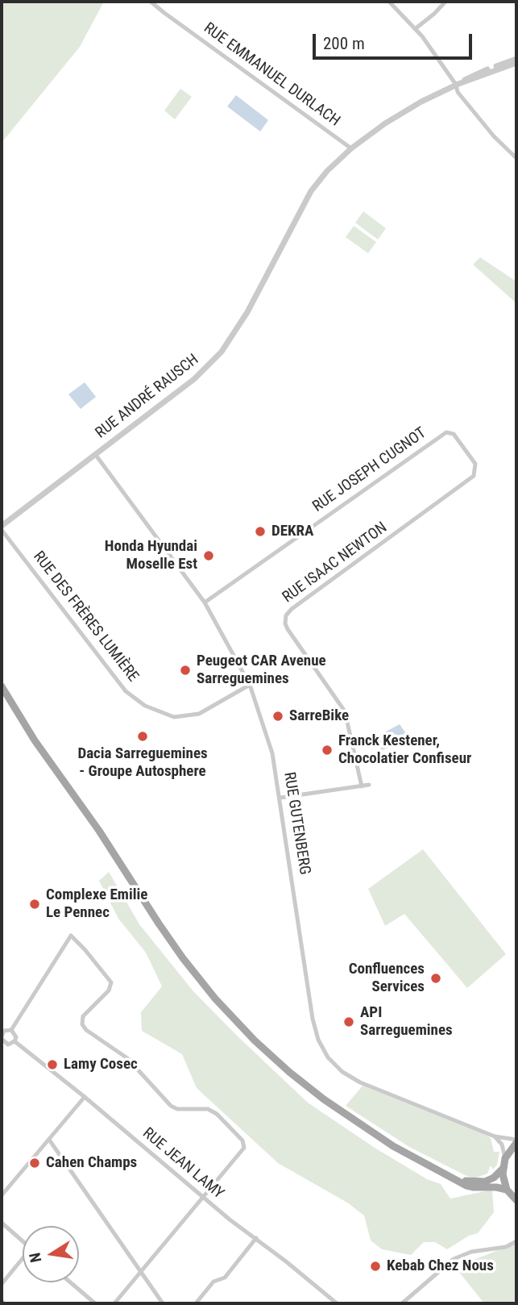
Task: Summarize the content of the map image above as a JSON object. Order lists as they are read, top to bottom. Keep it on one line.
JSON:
{"streets":{"street":["RUE EMMANUEL DURLACH","RUE ANDRÉ RAUSCH","RUE JOSEPH CUGNOT","RUE ISAAC NEWTON","RUE DES FRÈRES LUMIÈRE","RUE GUTENBERG","RUE JEAN LAMY"]},"crossings":[["RUE EMMANUEL DURLACH","RUE ANDRÉ RAUSCH"],["RUE ANDRÉ RAUSCH","RUE GUTENBERG"],["RUE JOSEPH CUGNOT","RUE ISAAC NEWTON"],["RUE JOSEPH CUGNOT","RUE GUTENBERG"],["RUE DES FRÈRES LUMIÈRE","RUE GUTENBERG"]],"places":["DEKRA","Honda Hyundai Moselle Est","Peugeot CAR Avenue Sarreguemines","SarreBike","Dacia Sarreguemines - Groupe Autosphere","Franck Kestener, Chocolatier Confiseur","Complexe Emilie Le Pennec","Confluences Services","API Sarreguemines","Lamy Cosec","Cahen Champs","Kebab Chez Nous"],"scale_bar":"200 m","north":"left"}
